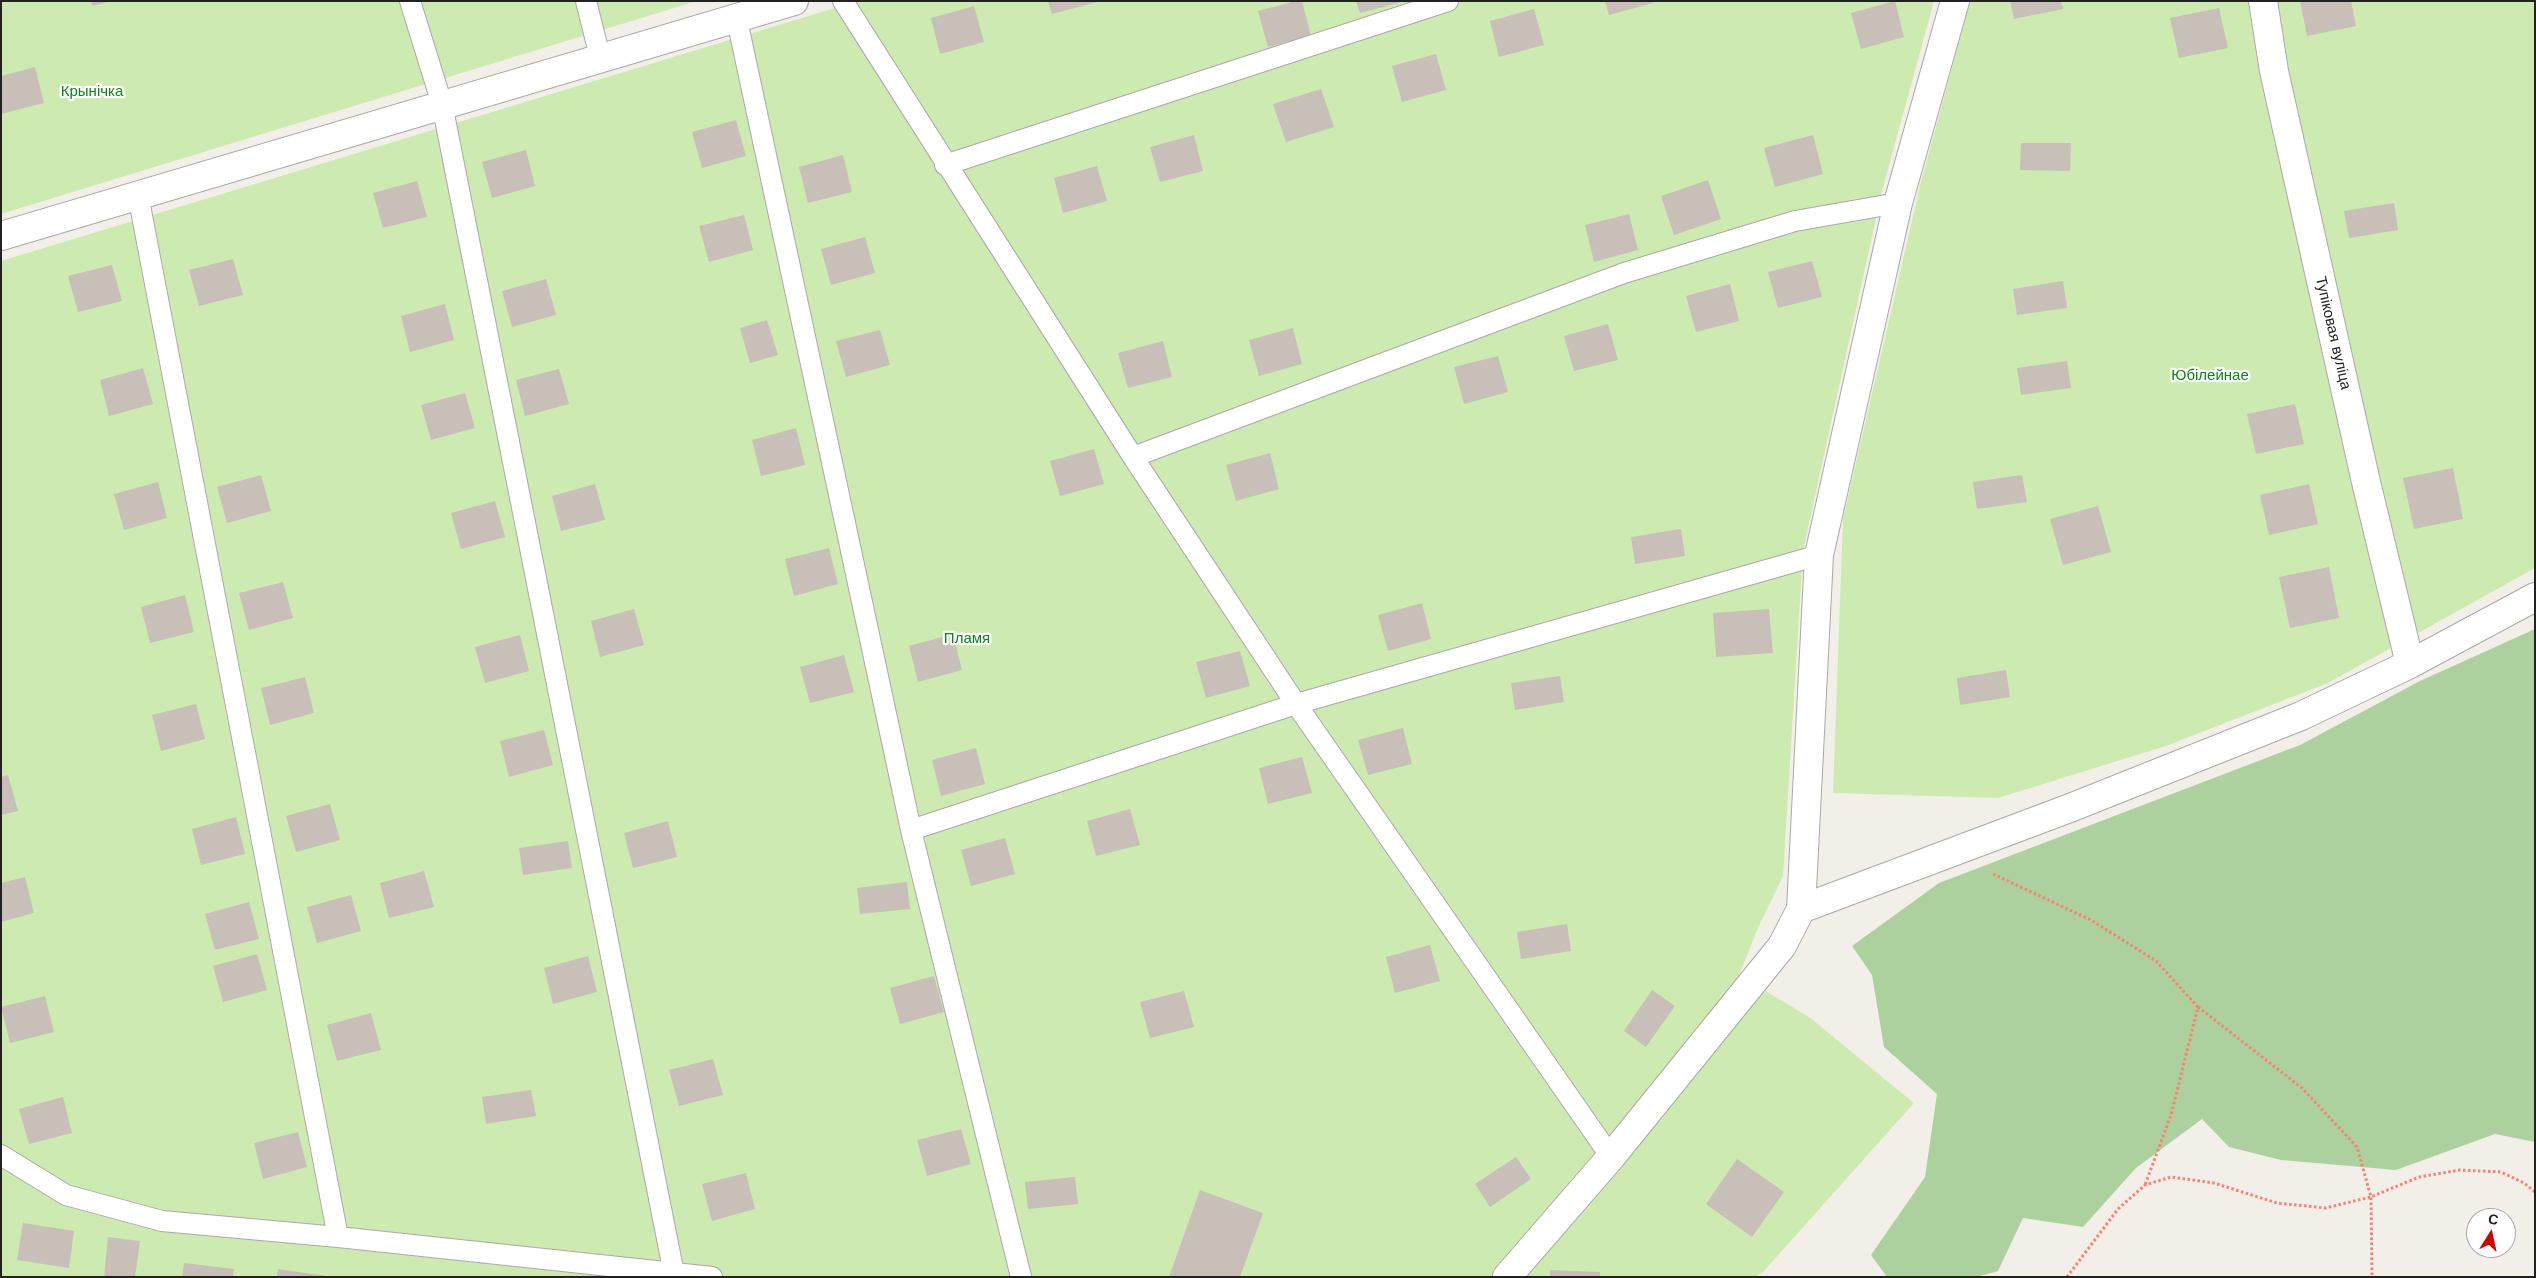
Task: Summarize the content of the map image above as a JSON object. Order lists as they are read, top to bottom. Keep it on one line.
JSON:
{"streets":{"street":["Тупіковая вуліца"]},"parks":["Крынічка","Юбілейнае","Пламя"],"north":"top"}
